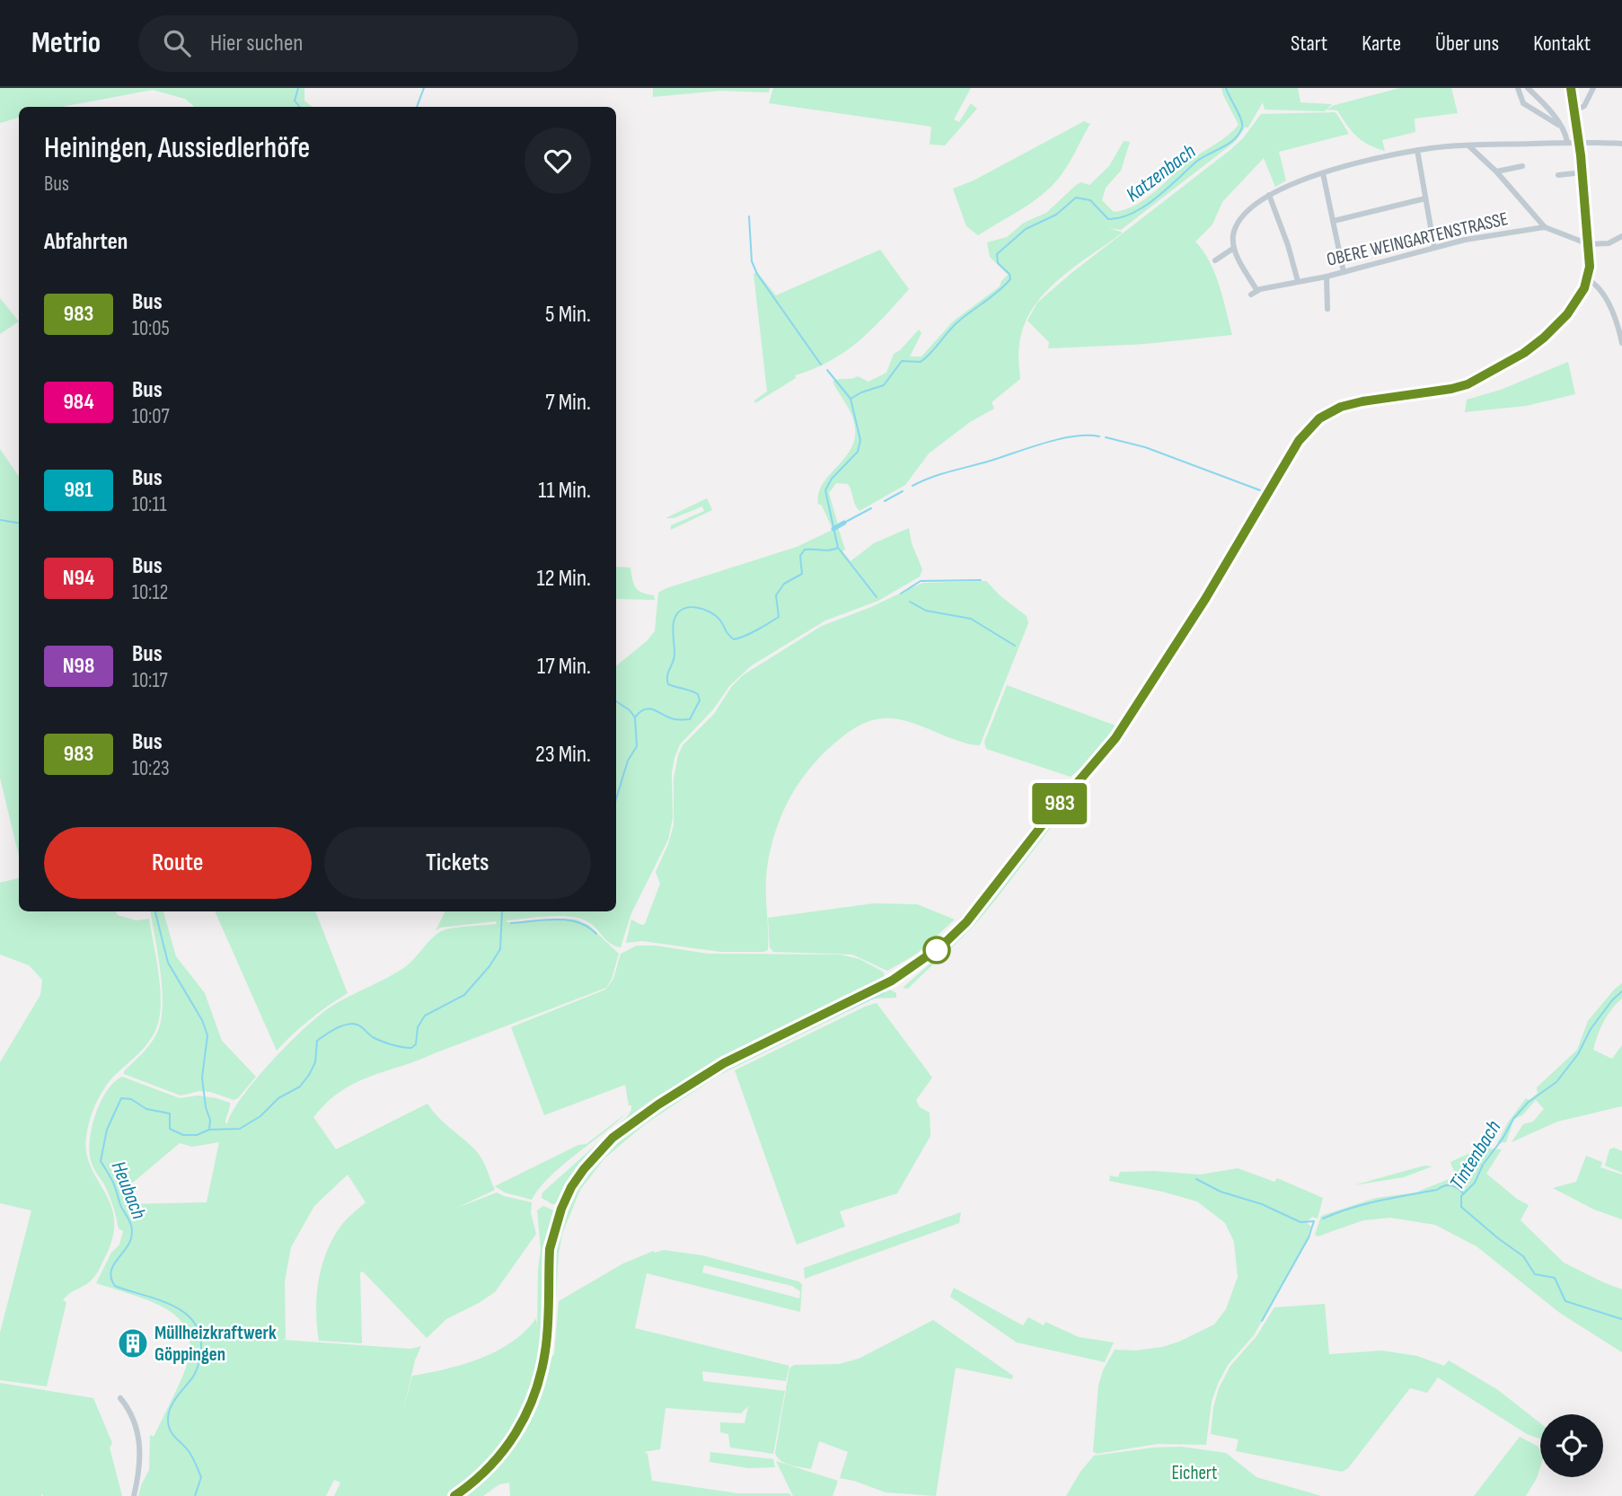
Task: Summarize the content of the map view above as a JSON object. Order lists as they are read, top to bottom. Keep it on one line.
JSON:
{"streets":{"street":["OBERE WEINGARTENSTRASSE"]},"water":["Katzenbach","Tintenbach","Heubach"],"parks":["Eichert"],"places":{"building":["Müllheizkraftwerk Göppingen"]},"lines":["bus line 983"],"page":{"header":"Metrio","search":"Hier suchen","nav":["Start","Karte","Über uns","Kontakt"],"on_map":"983","heading":[["Heiningen, Aussiedlerhöfe","Bus"],"Abfahrten"],"list":[{"mark":"983","name":"Bus","note":"10:05","value":"5 Min."},{"mark":"984","name":"Bus","note":"10:07","value":"7 Min."},{"mark":"981","name":"Bus","note":"10:11","value":"11 Min."},{"mark":"N94","name":"Bus","note":"10:12","value":"12 Min."},{"mark":"N98","name":"Bus","note":"10:17","value":"17 Min."},{"mark":"983","name":"Bus","note":"10:23","value":"23 Min."}],"buttons":["Route","Tickets"]}}
